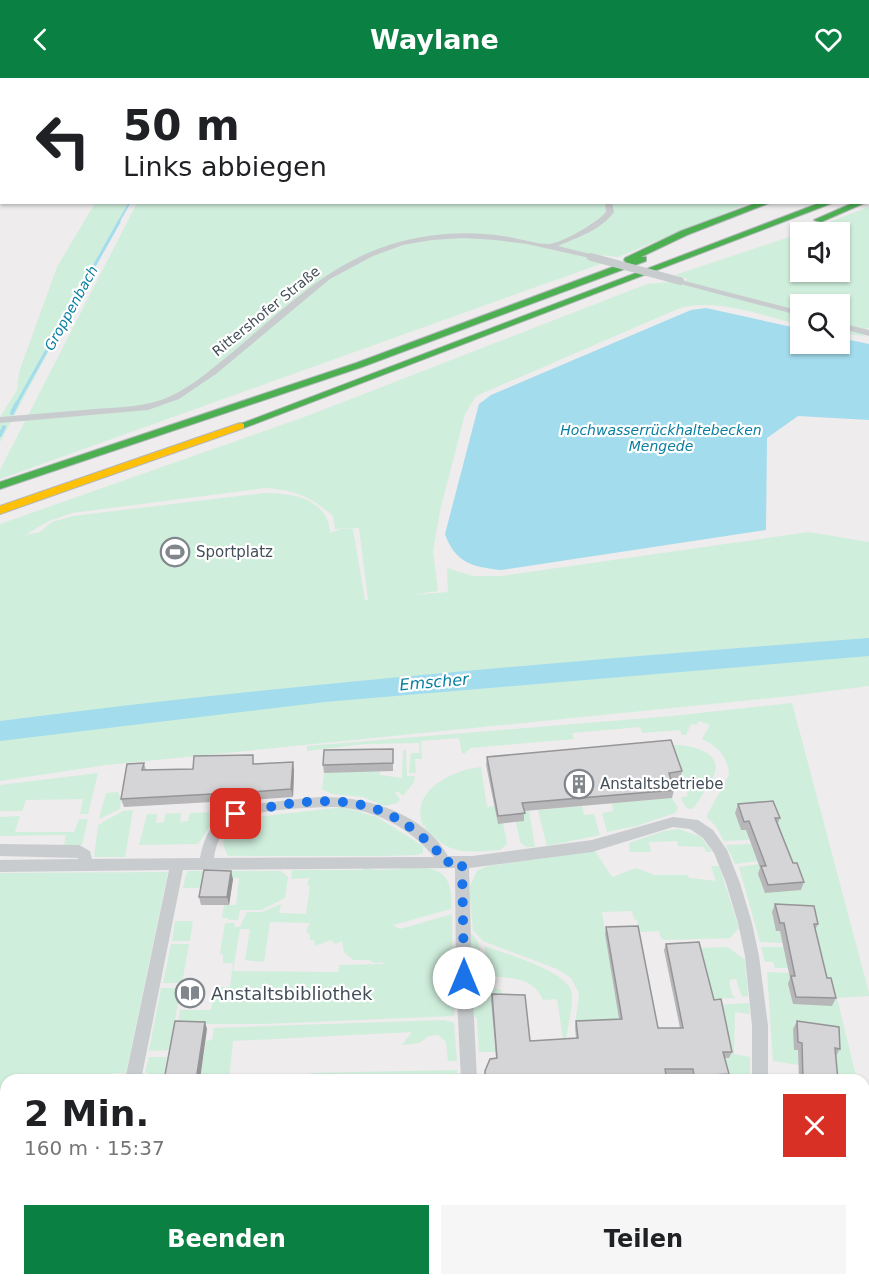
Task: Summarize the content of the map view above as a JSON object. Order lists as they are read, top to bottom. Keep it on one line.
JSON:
{"streets":{"street":["Rittershofer Straße"]},"water":["Groppenbach","Hochwasserrückhaltebecken Mengede","Emscher"],"places":{"sports":["Sportplatz"],"building":["Anstaltsbetriebe"],"library":["Anstaltsbibliothek"]},"page":{"header":"Waylane","turn":["50 m","Links abbiegen"],"heading":["2 Min.","160 m · 15:37"],"buttons":["Beenden","Teilen"]}}
